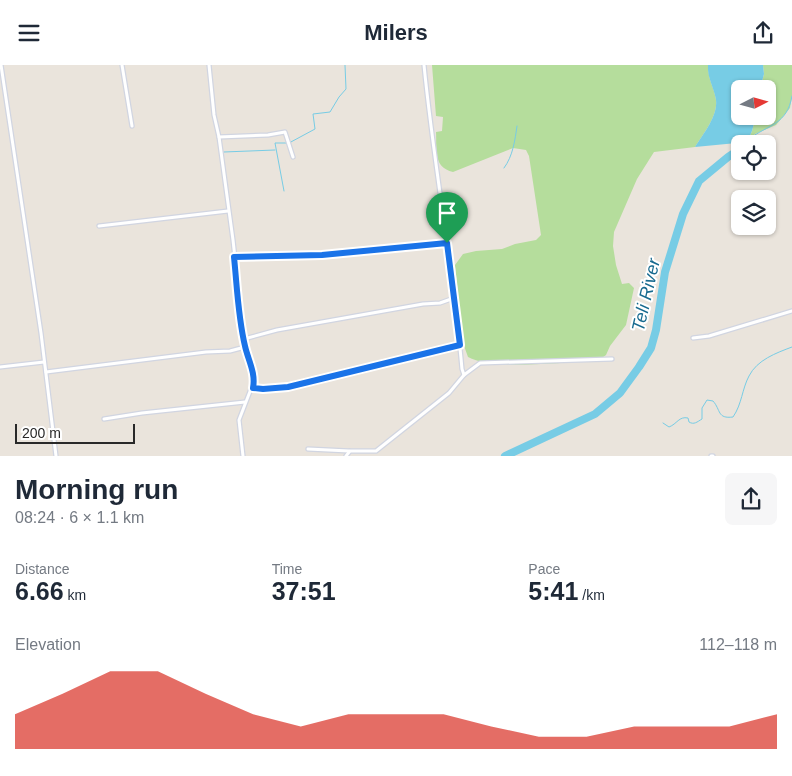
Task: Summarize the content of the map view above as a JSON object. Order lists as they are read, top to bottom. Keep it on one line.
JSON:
{"water":["Teli River"],"scale_bar":"200 m","north":"right","page":{"header":"Milers","scale":"200 m","heading":["Morning run","08:24 · 6 × 1.1 km"],"stats":[["Distance","6.66 km"],["Time","37:51"],["Pace","5:41 /km"]],"chart":["Elevation","112–118 m"]}}
